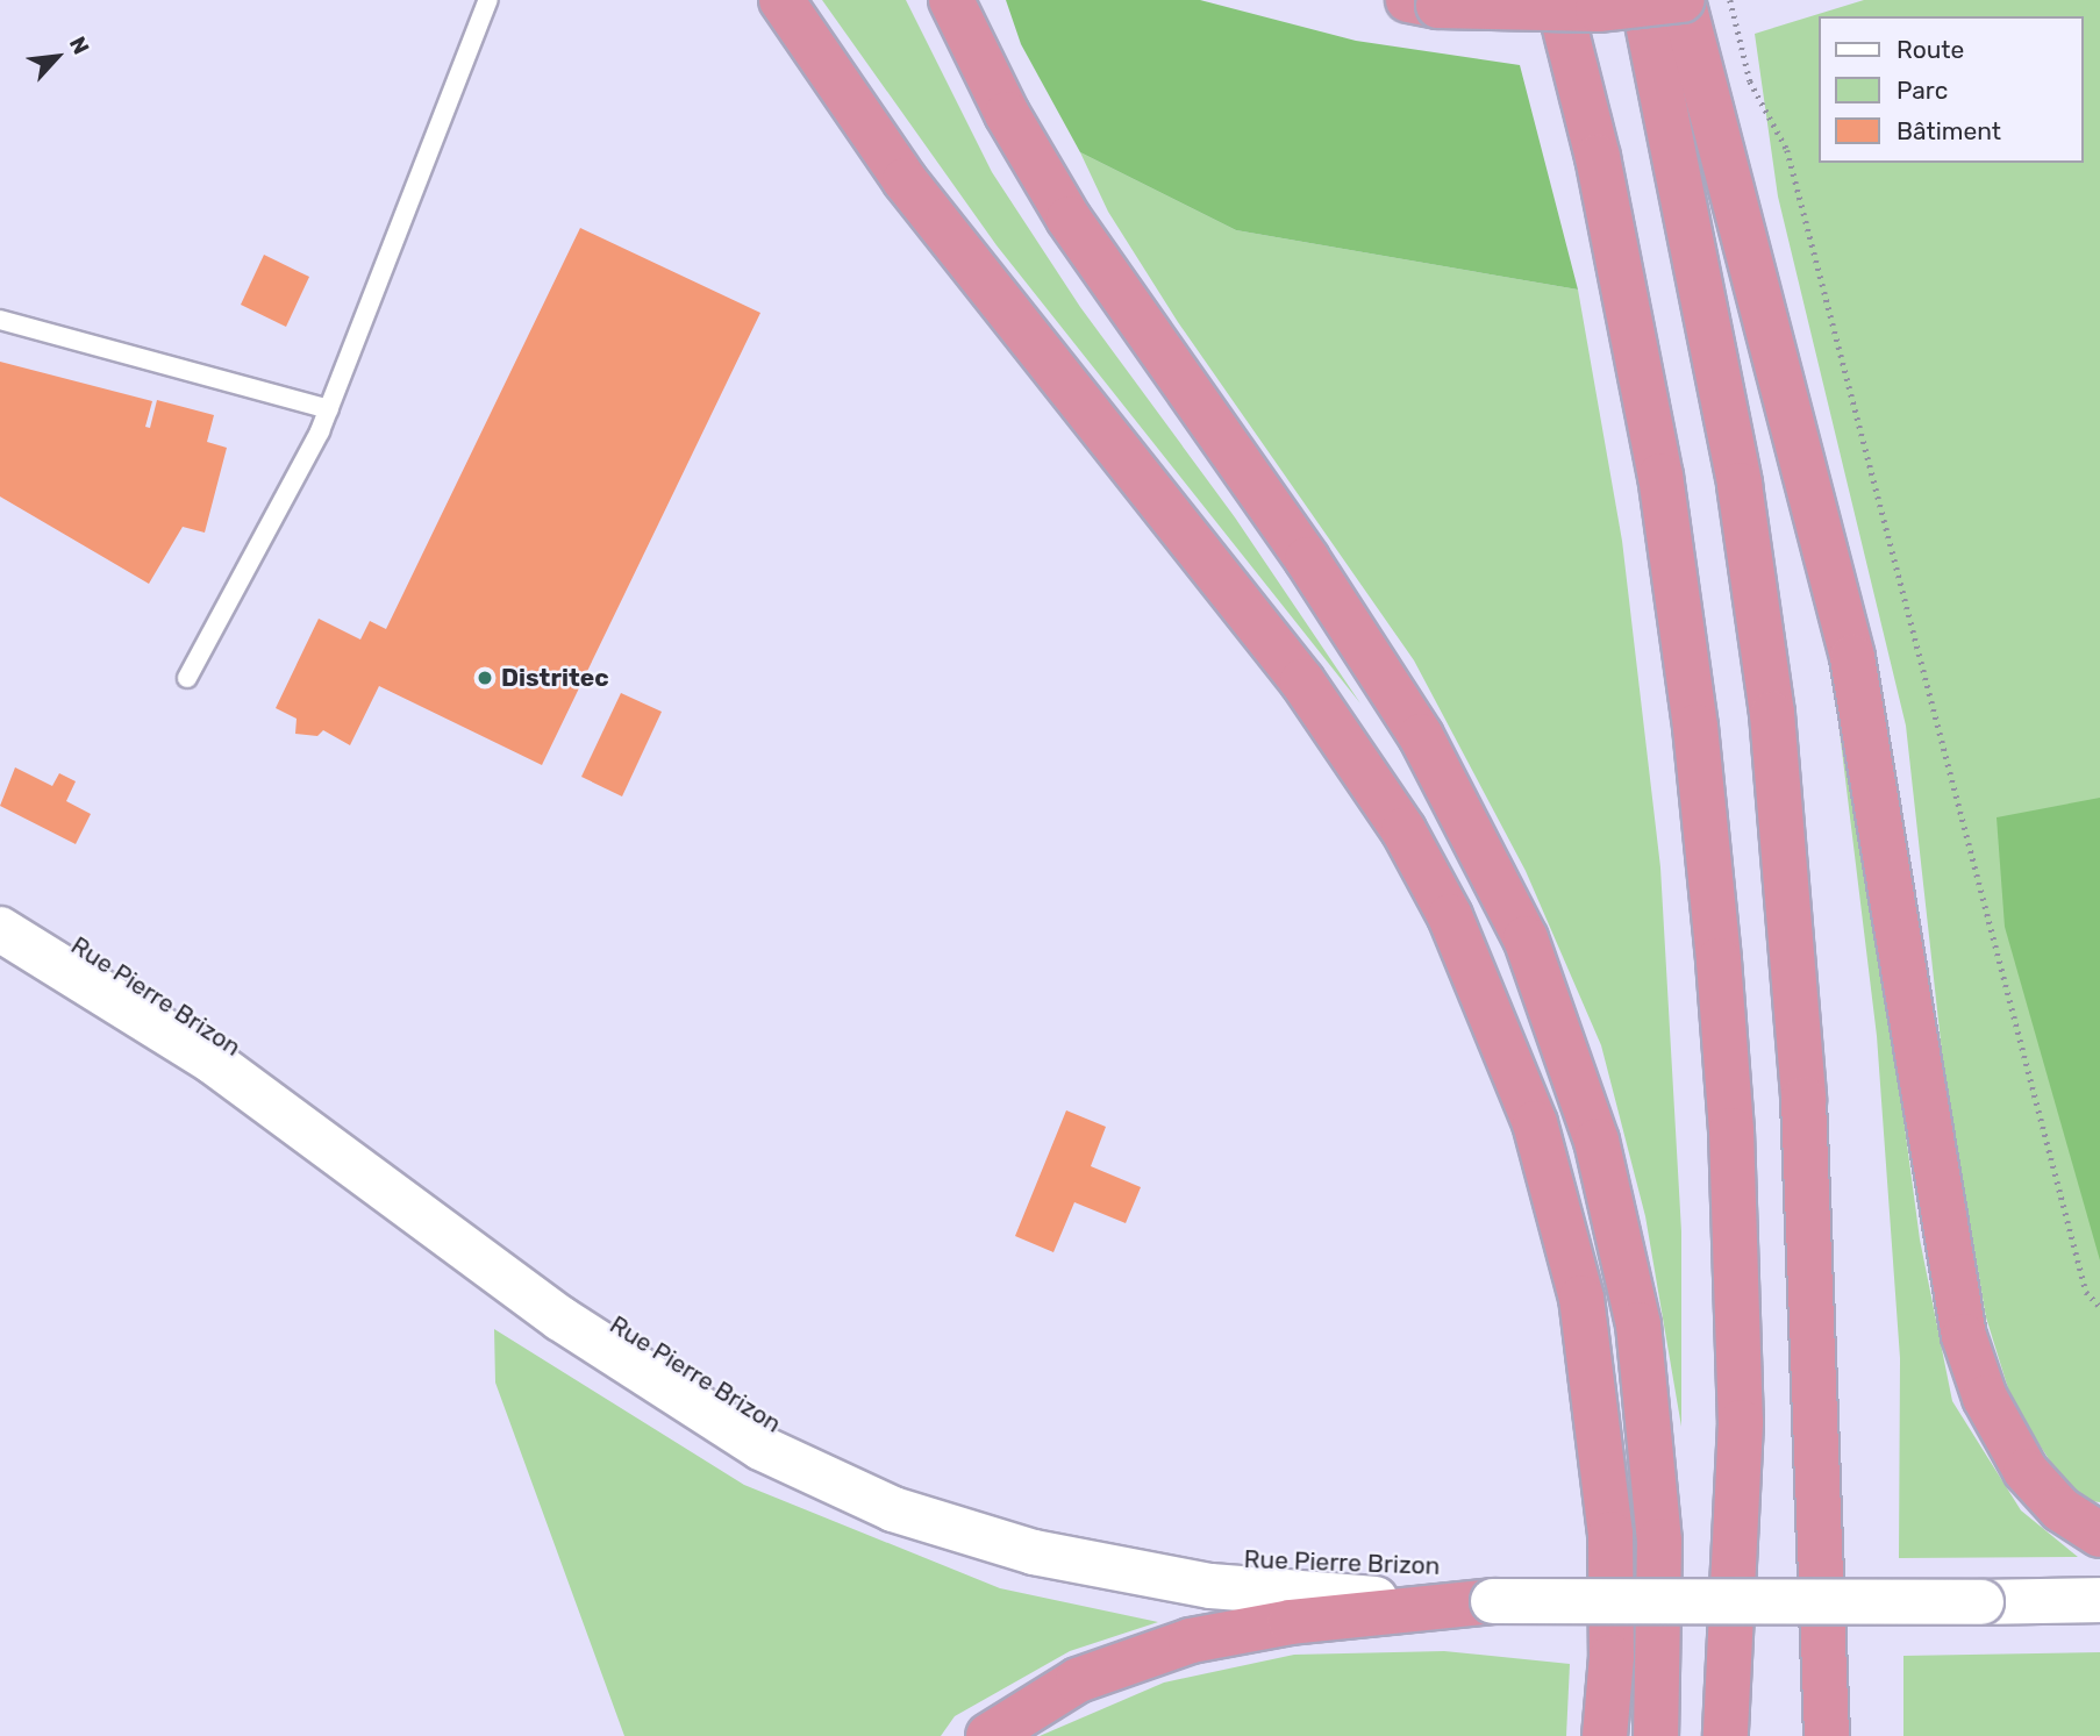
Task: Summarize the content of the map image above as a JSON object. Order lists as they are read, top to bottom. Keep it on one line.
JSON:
{"streets":{"main road":["Rue Pierre Brizon"]},"places":["Distritec"],"legend":["Route","Parc","Bâtiment"],"north":"top right"}
